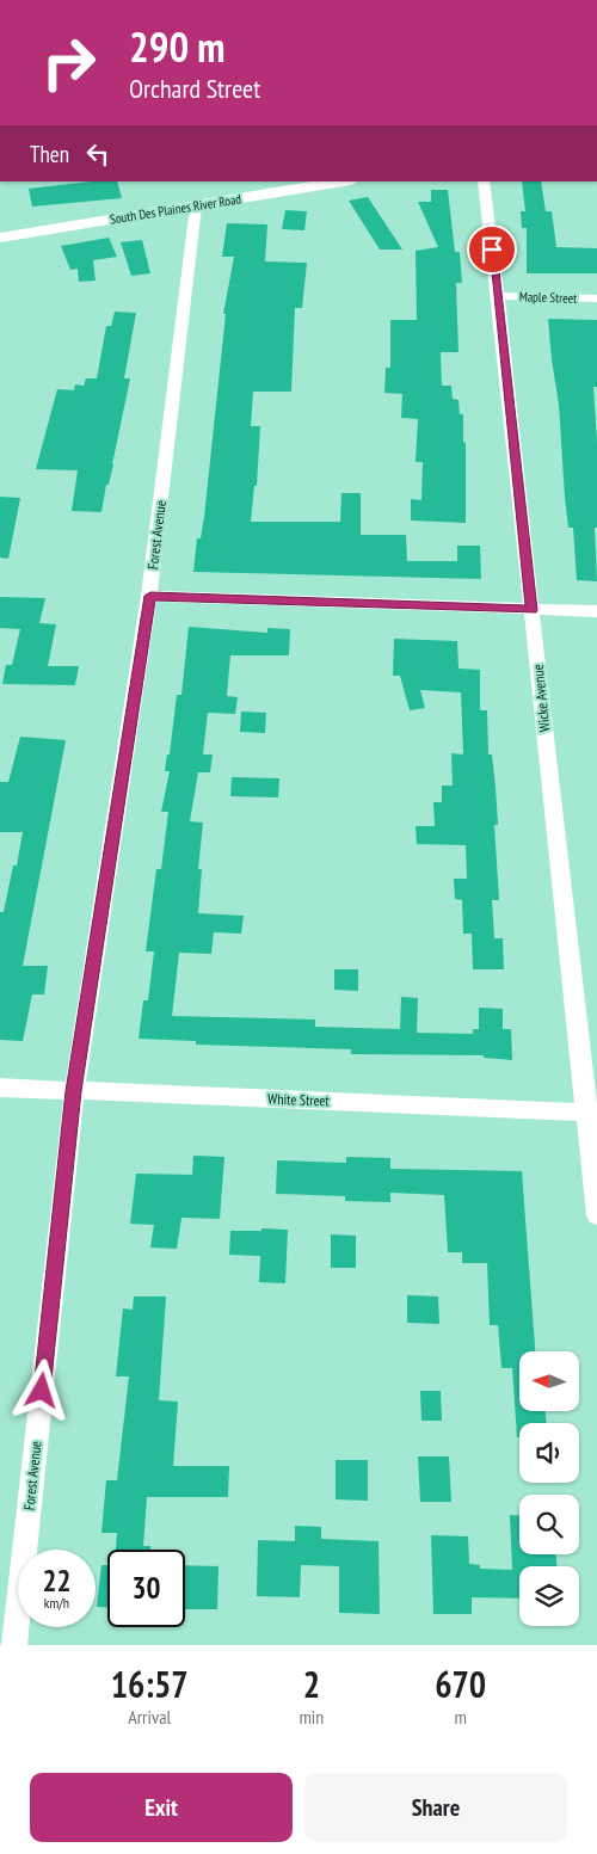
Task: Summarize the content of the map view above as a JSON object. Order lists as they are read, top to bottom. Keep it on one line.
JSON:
{"streets":{"main road":["South Des Plaines River Road"],"street":["Maple Street","Forest Avenue","Wicke Avenue","White Street"]},"crossings":[["South Des Plaines River Road","Forest Avenue"],["Maple Street","Wicke Avenue"],["Forest Avenue","White Street"],["Wicke Avenue","White Street"]],"north":"left","page":{"turn":["290 m","Orchard Street"],"then":"Then","speed":"22 km/h","limit":"30","eta":["16:57","Arrival","2","min","670","m"],"buttons":["Exit","Share"]}}
